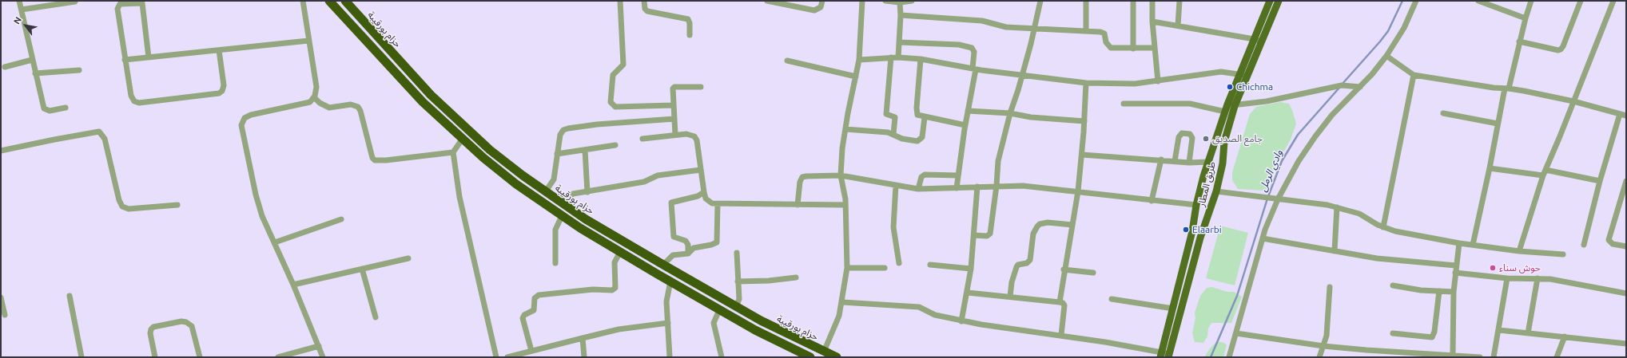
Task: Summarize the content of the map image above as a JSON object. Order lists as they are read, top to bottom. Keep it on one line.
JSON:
{"streets":{"highway":["حزام بورقيبة"],"main road":["طريق المطار"]},"water":["وادي الرمل"],"places":["Chichma","جامع الصديق","Elaarbi","حوش سناء"],"north":"top left"}
